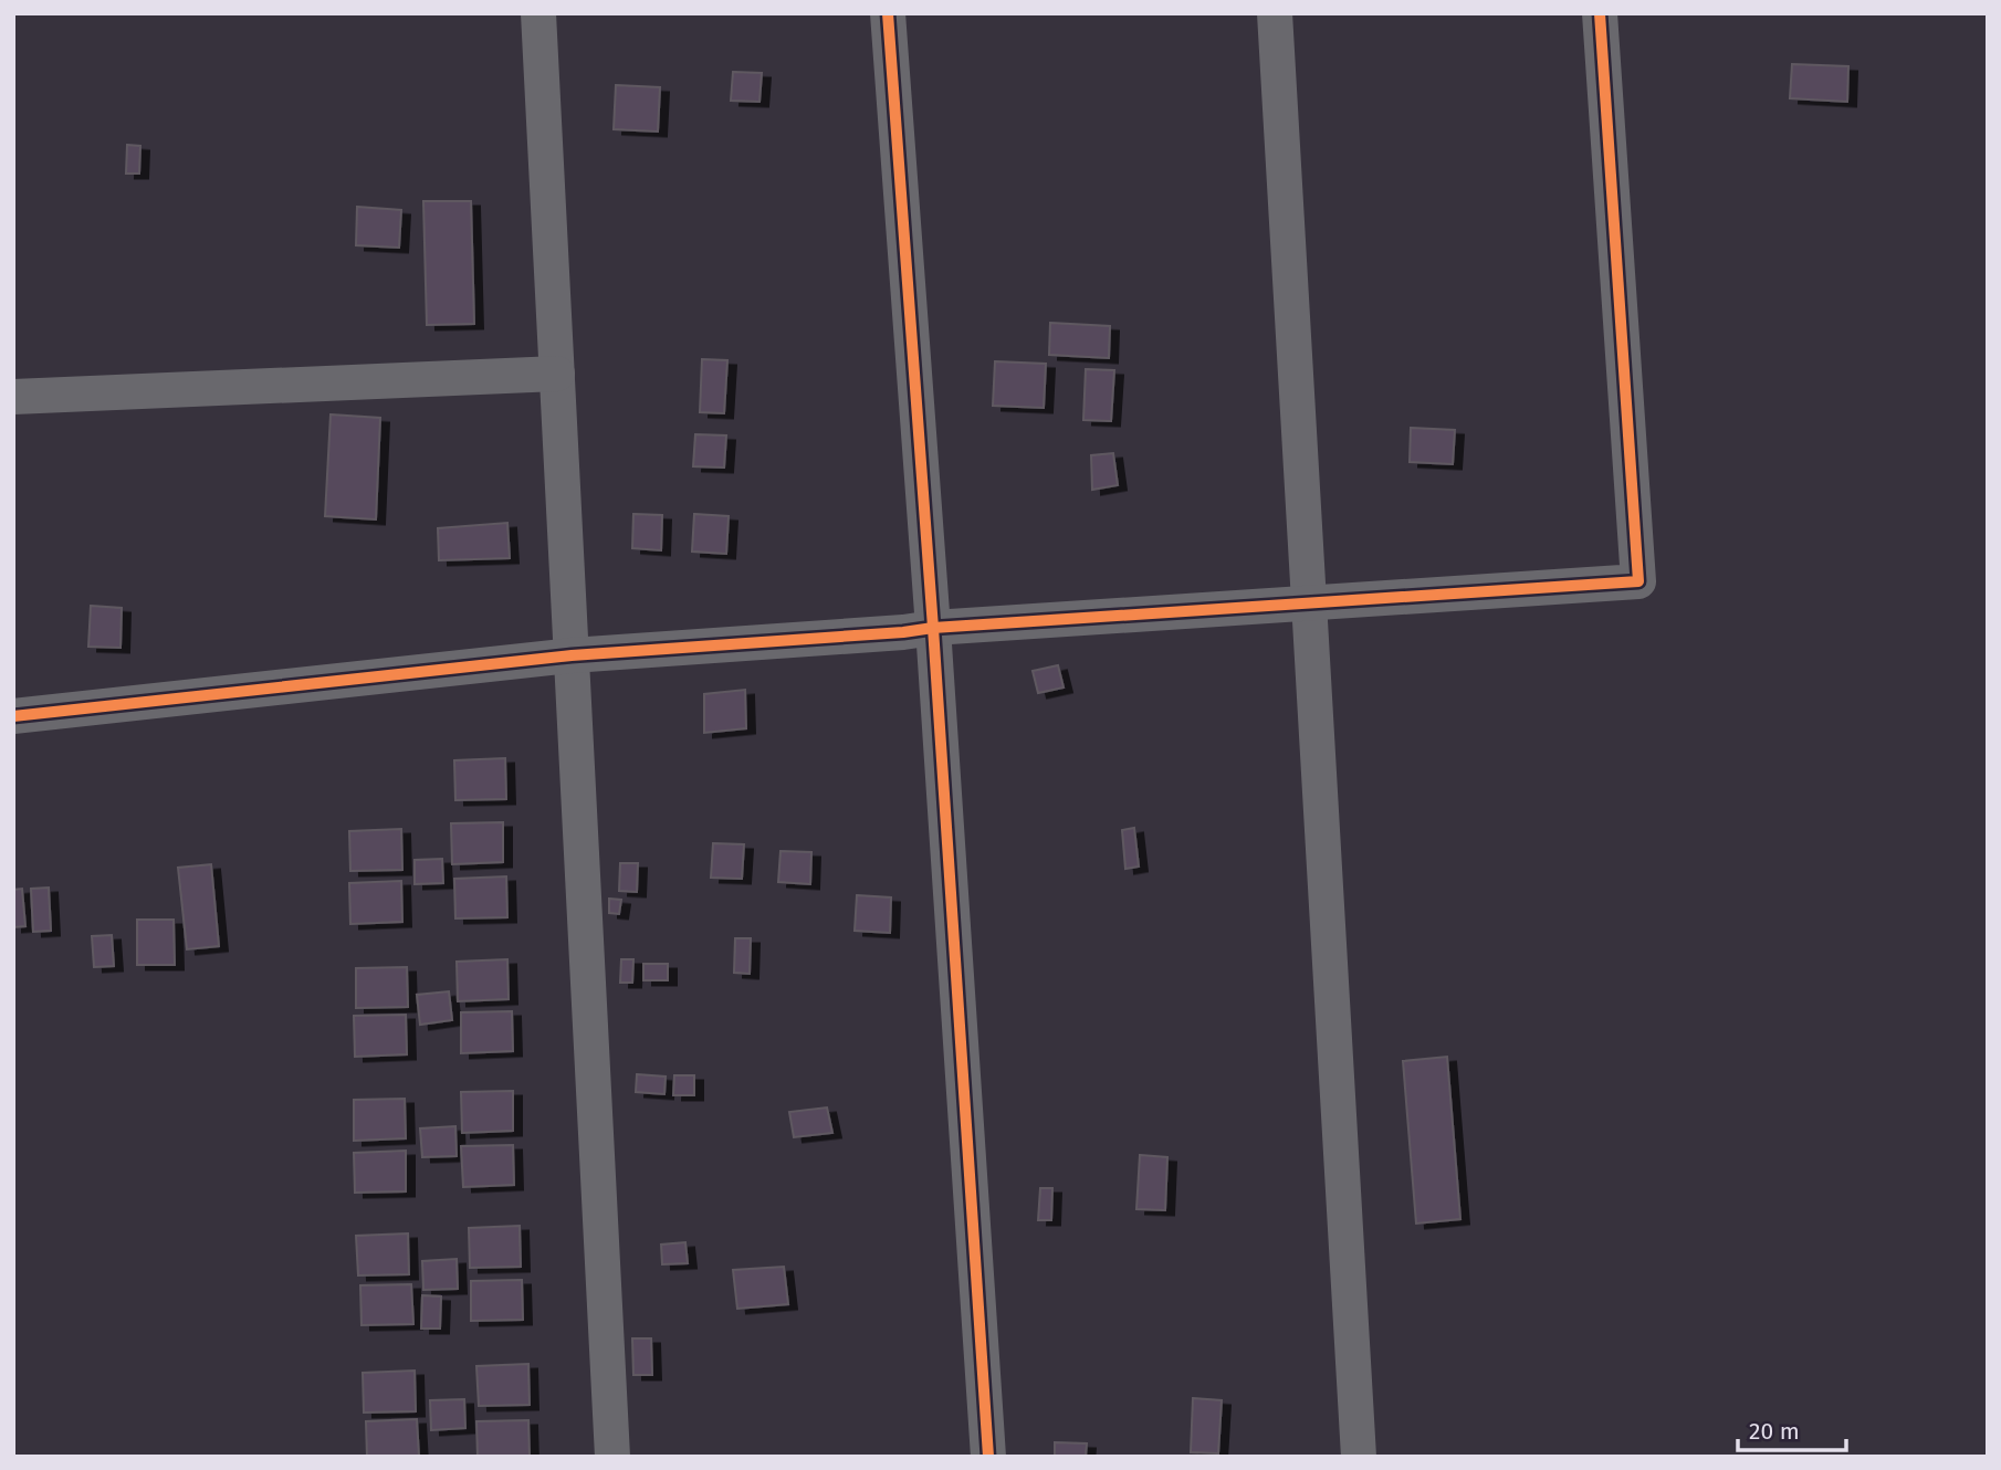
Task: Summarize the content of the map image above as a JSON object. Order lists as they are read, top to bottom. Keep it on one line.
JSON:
{"scale_bar":"20 m"}
